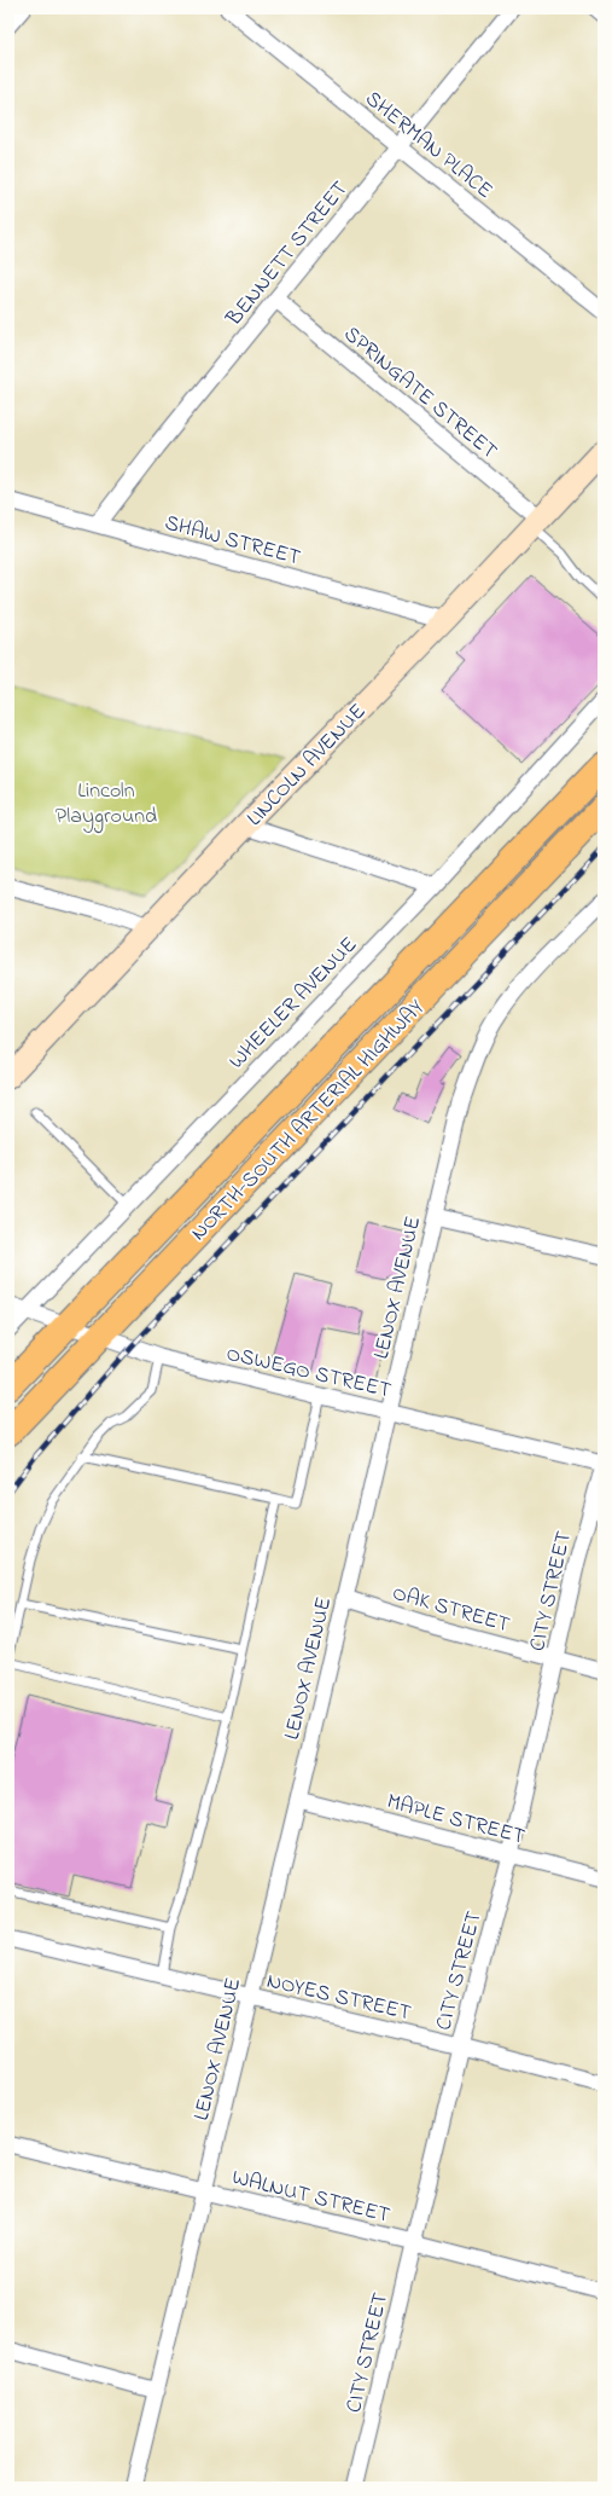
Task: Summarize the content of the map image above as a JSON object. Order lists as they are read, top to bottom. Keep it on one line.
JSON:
{"streets":{"highway":["NORTH-SOUTH ARTERIAL HIGHWAY"],"street":["SHERMAN PLACE","BENNETT STREET","SPRINGATE STREET","SHAW STREET","LINCOLN AVENUE","WHEELER AVENUE","LENOX AVENUE","OSWEGO STREET","CITY STREET","OAK STREET","MAPLE STREET","NOYES STREET","WALNUT STREET"]},"crossings":[["SHERMAN PLACE","BENNETT STREET"],["BENNETT STREET","SPRINGATE STREET"],["BENNETT STREET","SHAW STREET"],["SPRINGATE STREET","LINCOLN AVENUE"],["SHAW STREET","LINCOLN AVENUE"],["WHEELER AVENUE","OSWEGO STREET"],["NORTH-SOUTH ARTERIAL HIGHWAY","OSWEGO STREET"],["LENOX AVENUE","OSWEGO STREET"],["LENOX AVENUE","OAK STREET"],["LENOX AVENUE","MAPLE STREET"],["LENOX AVENUE","NOYES STREET"],["LENOX AVENUE","WALNUT STREET"],["OSWEGO STREET","CITY STREET"],["CITY STREET","OAK STREET"],["CITY STREET","MAPLE STREET"],["CITY STREET","NOYES STREET"],["CITY STREET","WALNUT STREET"]],"parks":["Lincoln Playground"]}
